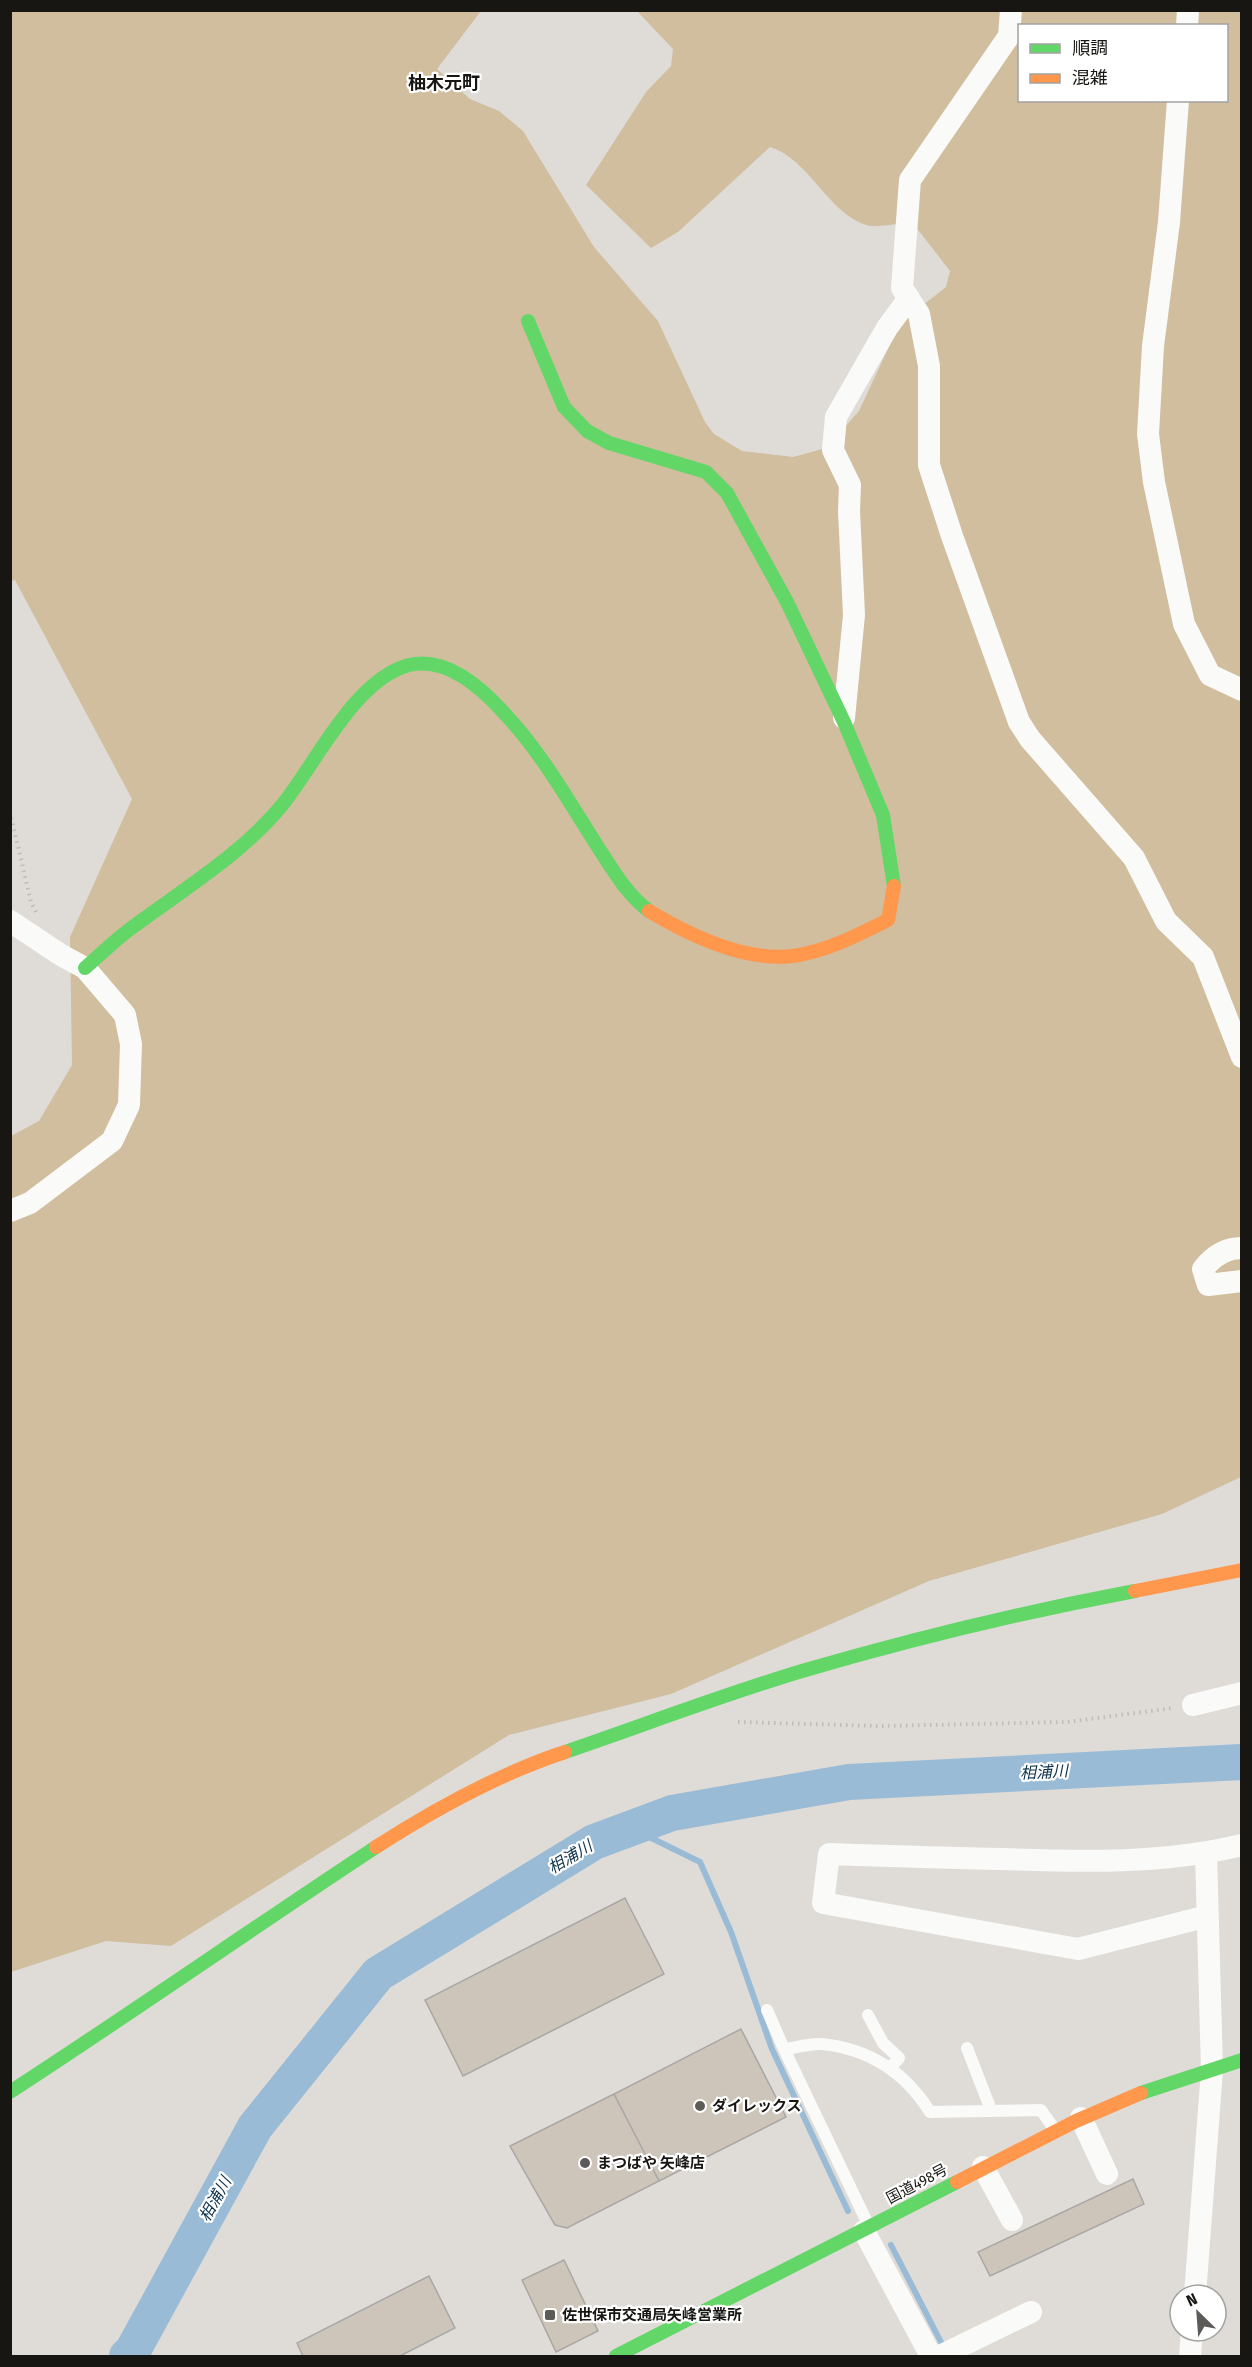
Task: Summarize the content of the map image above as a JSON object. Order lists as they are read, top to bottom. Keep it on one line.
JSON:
{"streets":{"main road":["国道498号"]},"districts":["柚木元町"],"water":["相浦川"],"places":{"other":["ダイレックス","まつばや 矢峰店"],"transit":["佐世保市交通局矢峰営業所"]},"legend":["順調","混雑"],"north":"top left"}
